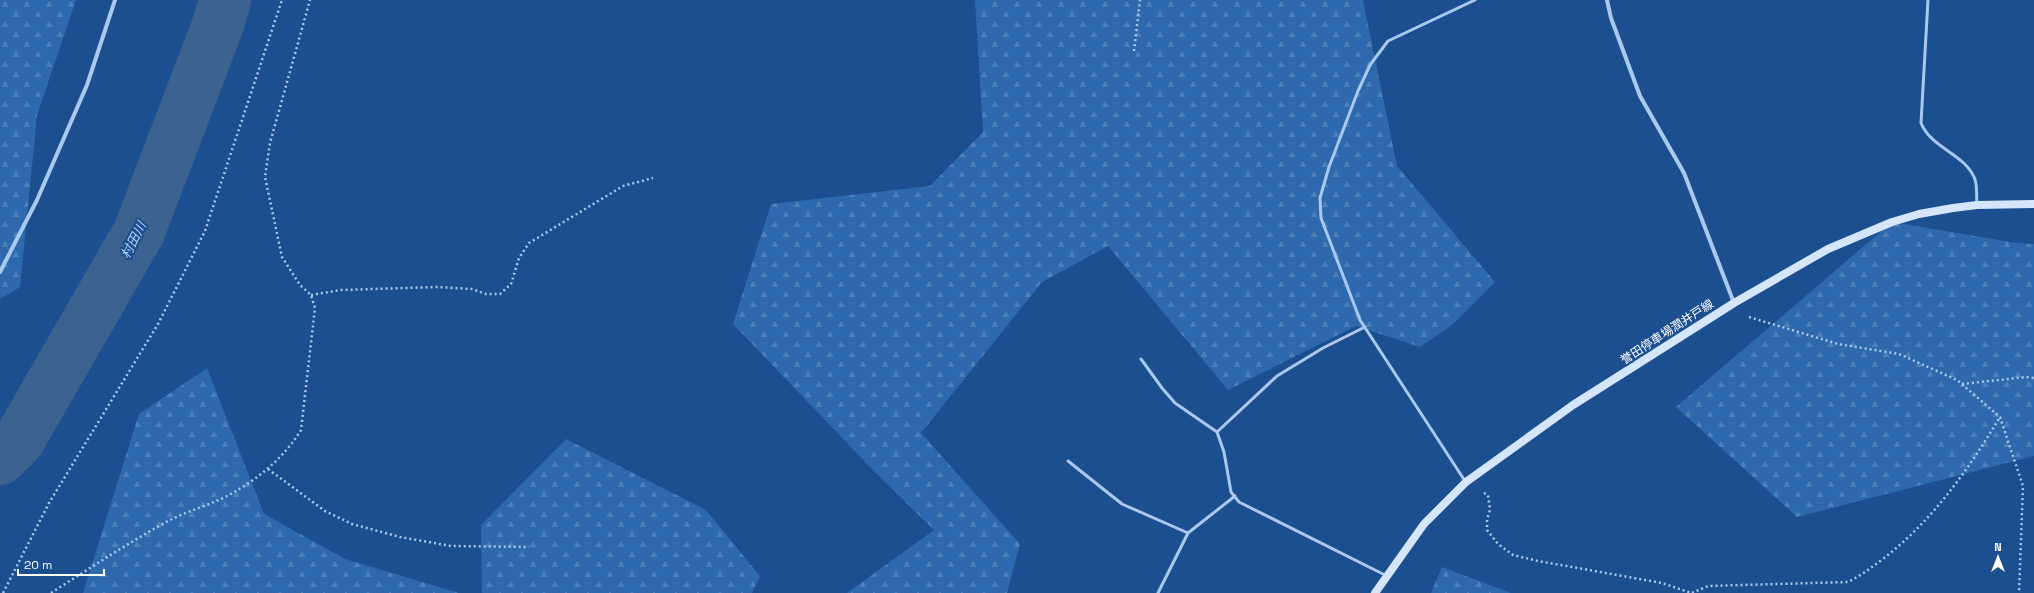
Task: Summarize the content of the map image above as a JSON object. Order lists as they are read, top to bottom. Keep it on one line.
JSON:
{"streets":{"main road":["誉田停車場潤井戸線"]},"water":["村田川"],"scale_bar":"20 m","north":"top"}
